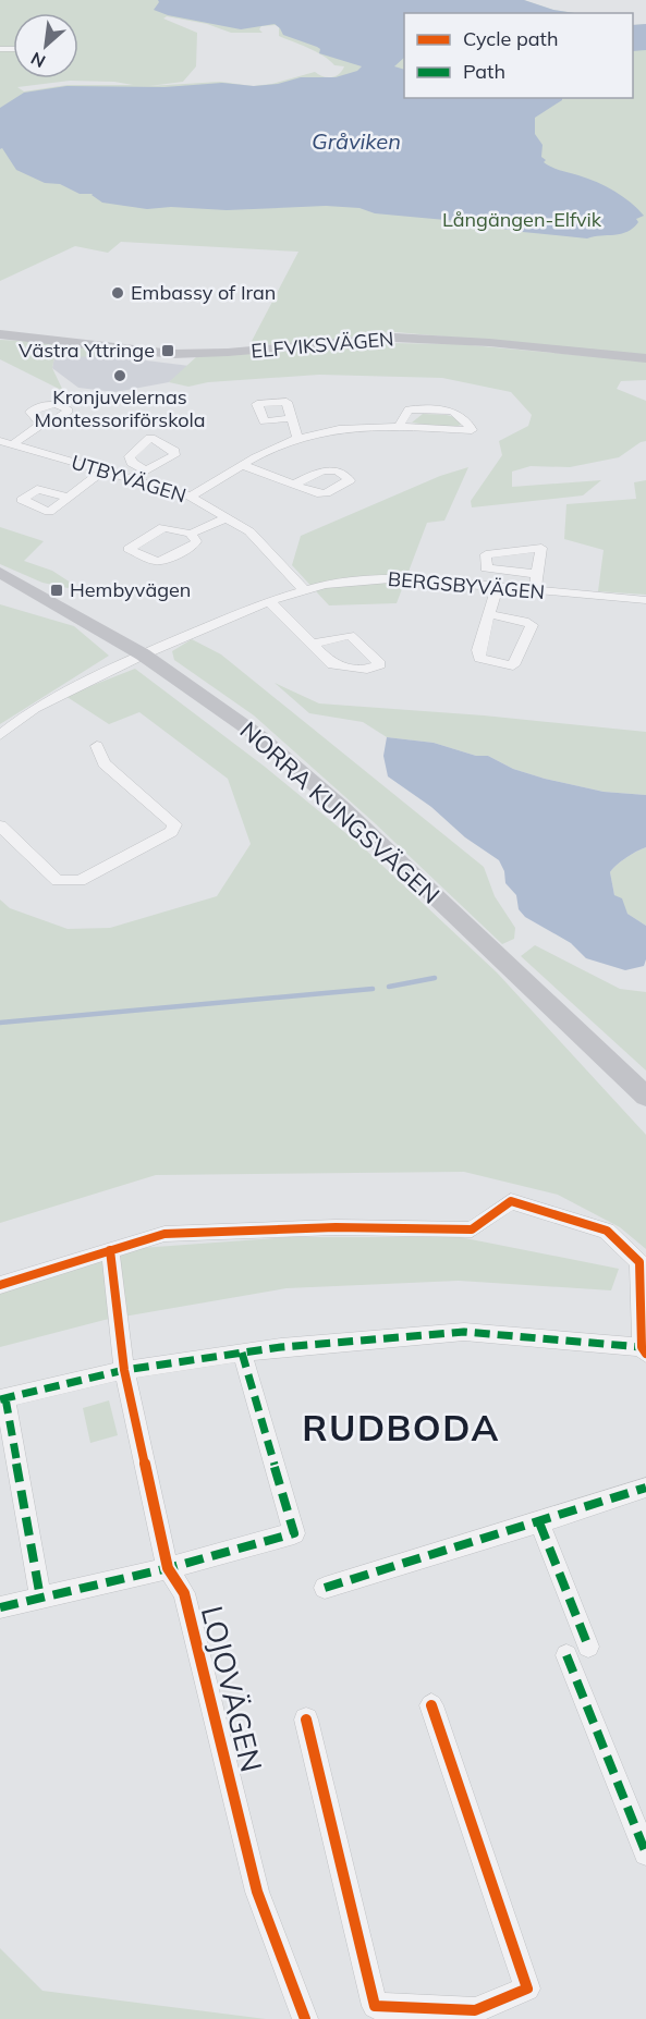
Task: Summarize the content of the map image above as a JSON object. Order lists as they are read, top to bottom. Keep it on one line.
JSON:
{"streets":{"main road":["ELFVIKSVÄGEN","NORRA KUNGSVÄGEN"],"street":["UTBYVÄGEN","BERGSBYVÄGEN","LOJOVÄGEN"]},"crossings":[["UTBYVÄGEN","BERGSBYVÄGEN"],["BERGSBYVÄGEN","NORRA KUNGSVÄGEN"]],"districts":["RUDBODA"],"water":["Gråviken"],"parks":["Långängen-Elfvik"],"places":{"other":["Embassy of Iran","Kronjuvelernas Montessoriförskola"],"transit":["Västra Yttringe","Hembyvägen"]},"legend":["Cycle path","Path"],"north":"bottom left"}
